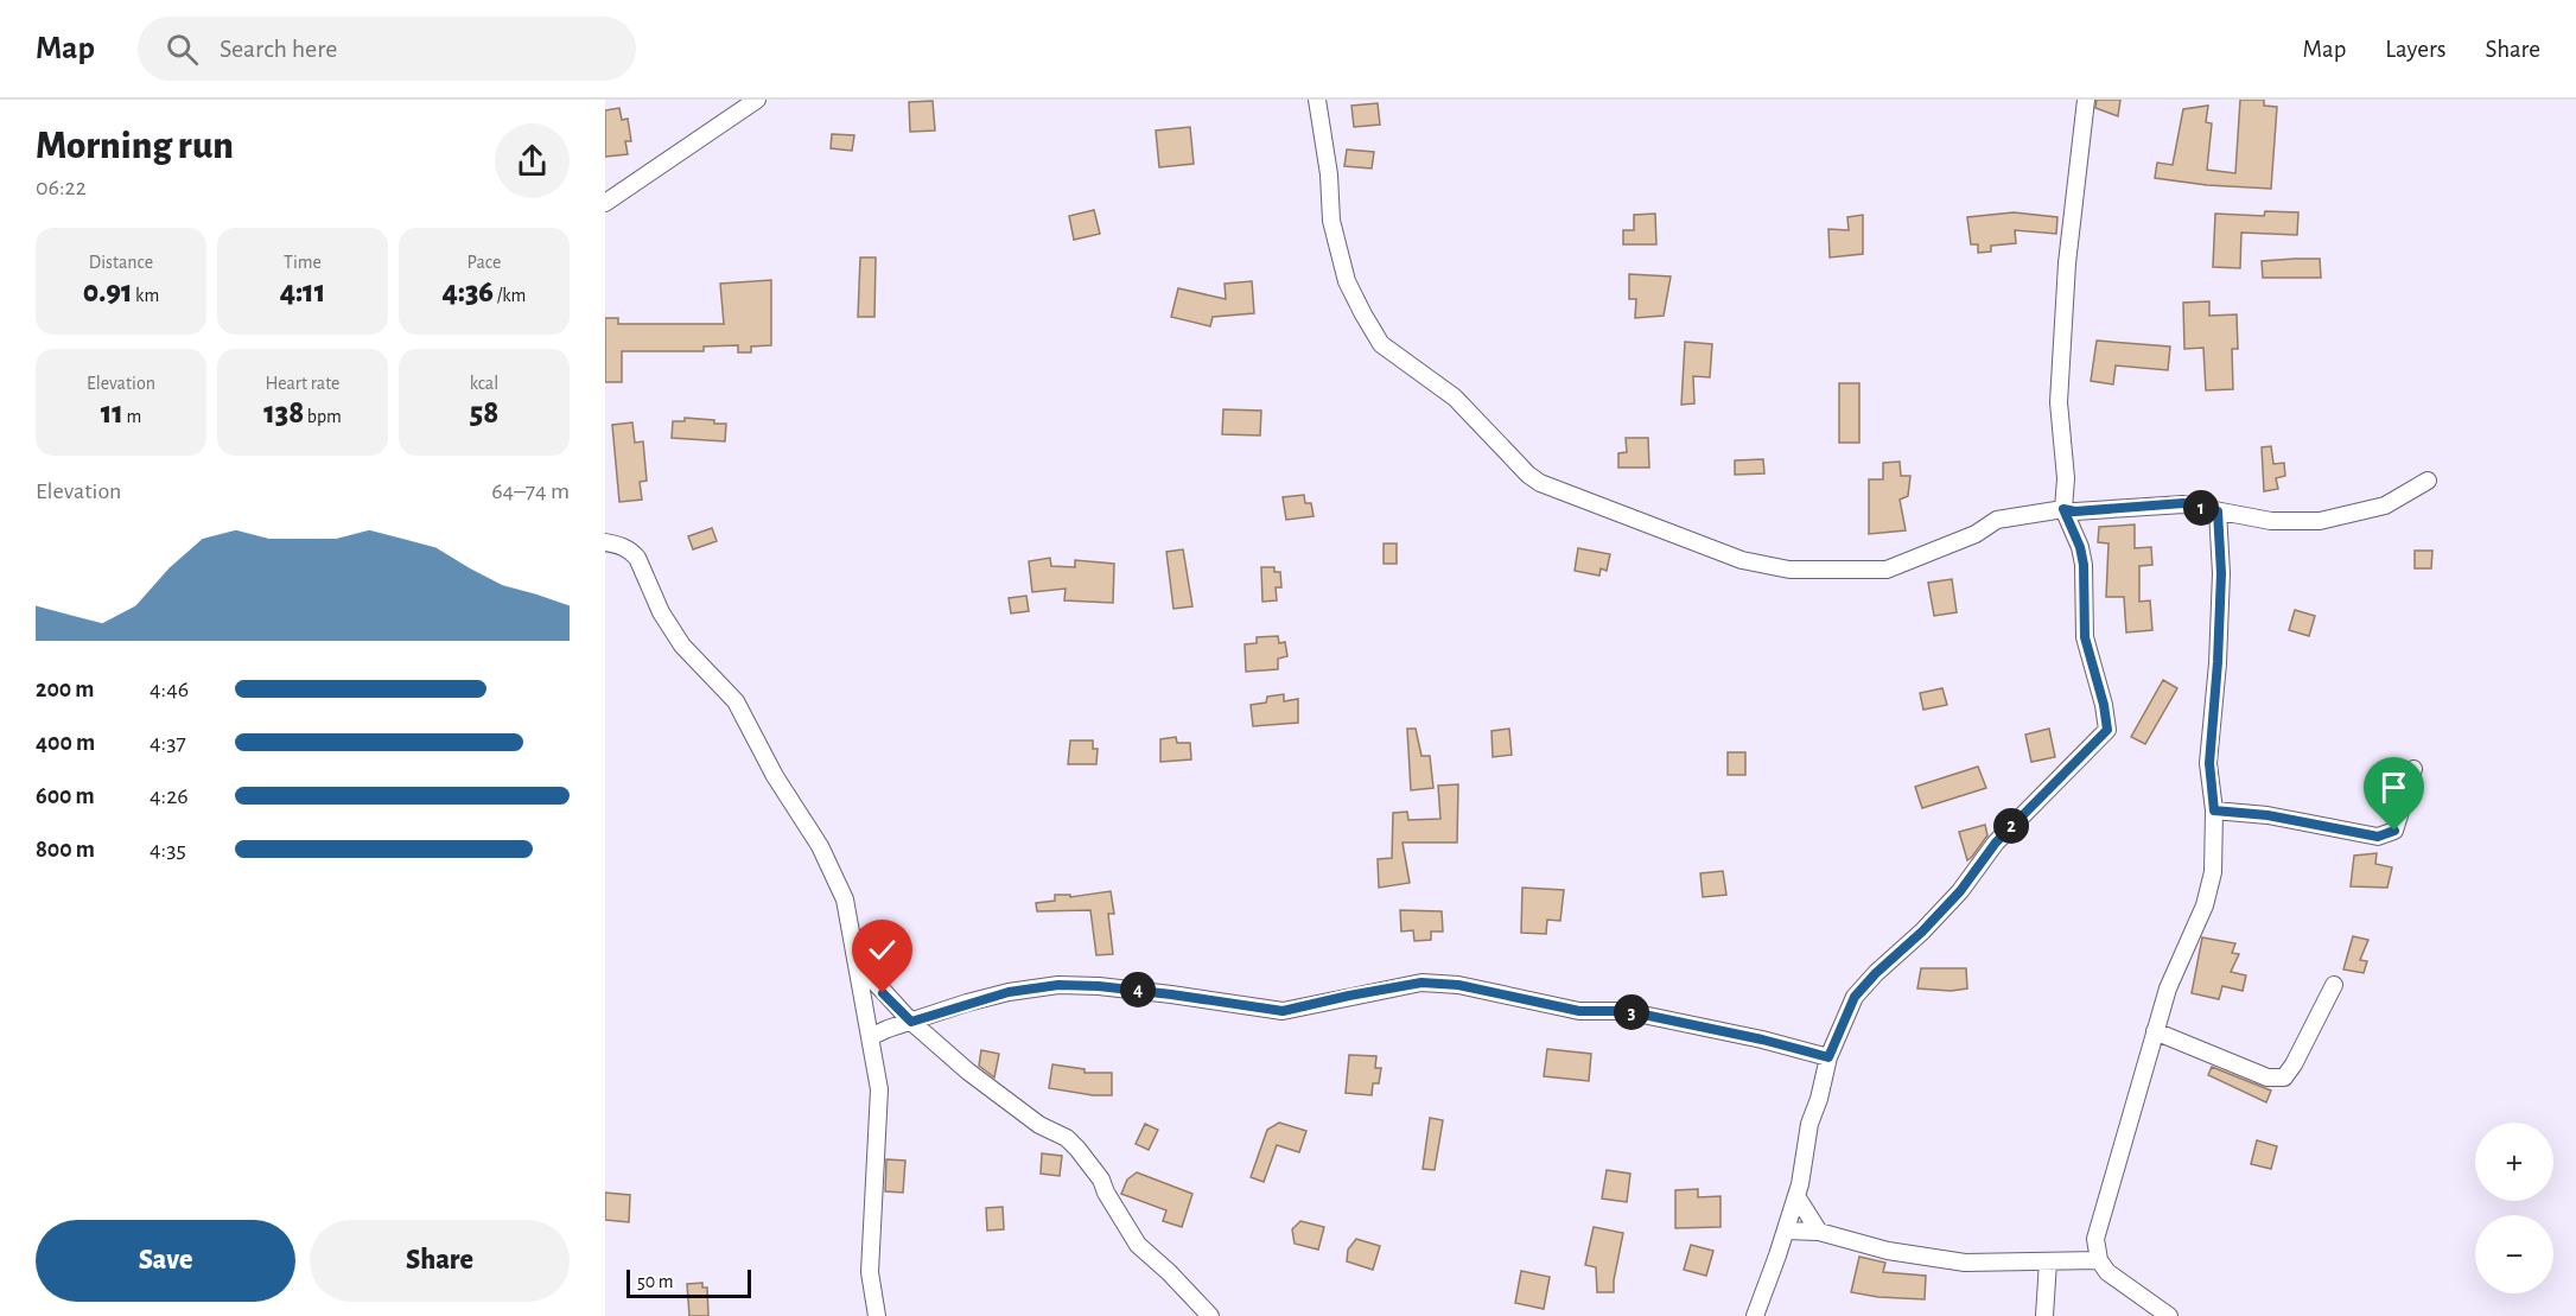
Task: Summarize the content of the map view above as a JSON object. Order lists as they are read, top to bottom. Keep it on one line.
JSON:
{"scale_bar":"50 m","page":{"header":"Map","search":"Search here","nav":["Map","Layers","Share"],"heading":["Morning run","06:22"],"stats":[["Distance","0.91 km"],["Time","4:11"],["Pace","4:36 /km"],["Elevation","11 m"],["Heart rate","138 bpm"],["kcal","58"]],"chart":["Elevation","64–74 m"],"pins":["1","2","4","3"],"list":[{"name":"200 m","note":"4:46"},{"name":"400 m","note":"4:37"},{"name":"600 m","note":"4:26"},{"name":"800 m","note":"4:35"}],"map_buttons":["+","−"],"buttons":["Save","Share"],"scale":"50 m"}}
